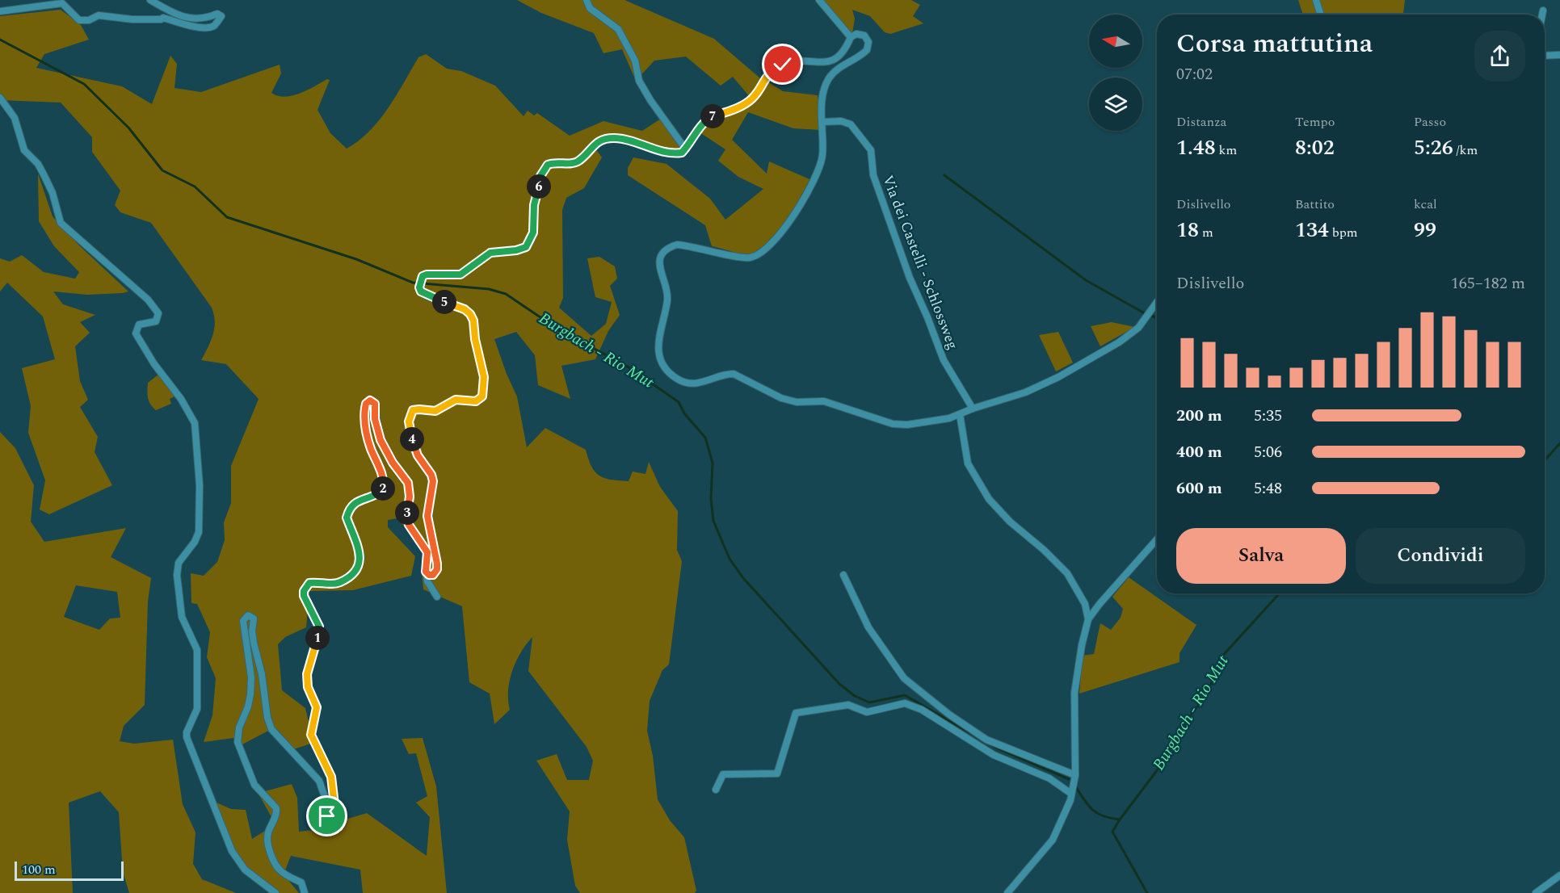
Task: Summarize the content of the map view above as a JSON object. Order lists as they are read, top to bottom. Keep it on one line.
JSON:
{"streets":{"street":["Via dei Castelli - Schlossweg"]},"water":["Burgbach - Rio Mut"],"scale_bar":"100 m","north":"left","page":{"heading":["Corsa mattutina","07:02"],"stats":[["Distanza","1.48 km"],["Tempo","8:02"],["Passo","5:26 /km"],["Dislivello","18 m"],["Battito","134 bpm"],["kcal","99"]],"pins":["7","6","5","4","2","3","1"],"chart":["Dislivello","165–182 m"],"list":[{"name":"200 m","note":"5:35"},{"name":"400 m","note":"5:06"},{"name":"600 m","note":"5:48"}],"buttons":["Salva","Condividi"],"scale":"100 m"}}
